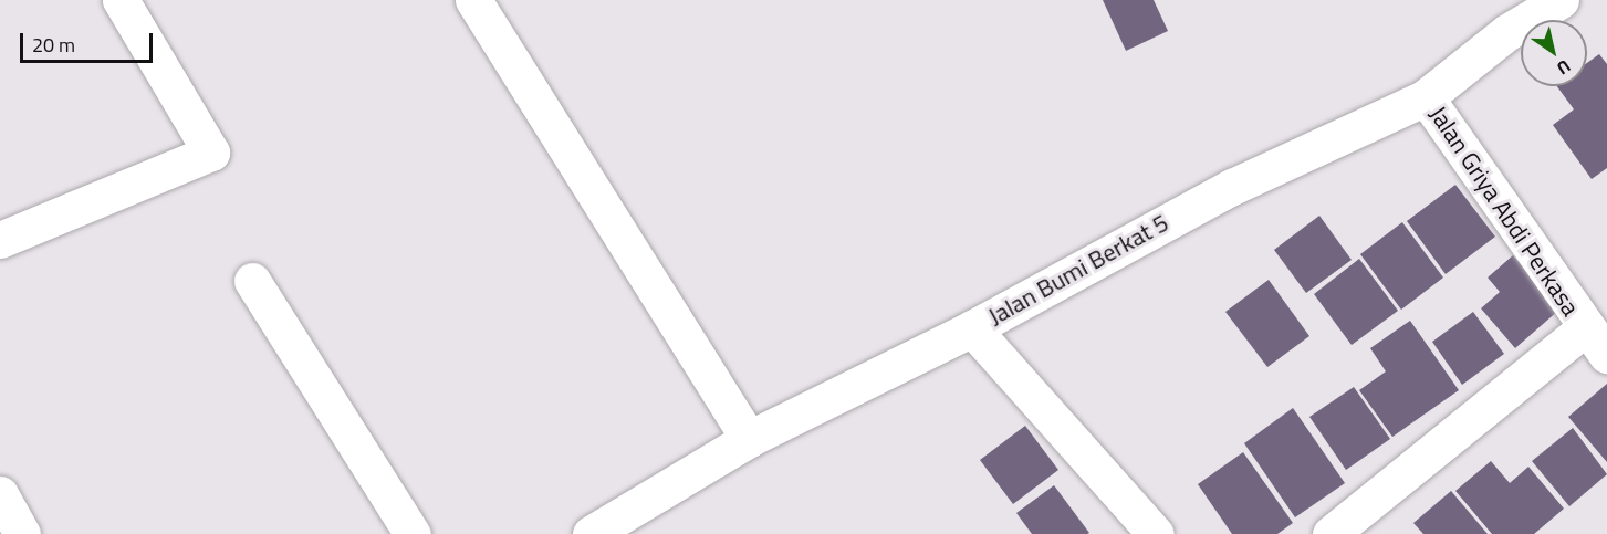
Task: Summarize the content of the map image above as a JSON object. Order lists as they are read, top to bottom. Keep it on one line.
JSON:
{"streets":{"street":["Jalan Griya Abdi Perkasa","Jalan Bumi Berkat 5"]},"crossings":[["Jalan Griya Abdi Perkasa","Jalan Bumi Berkat 5"]],"scale_bar":"20 m","north":"bottom right"}
